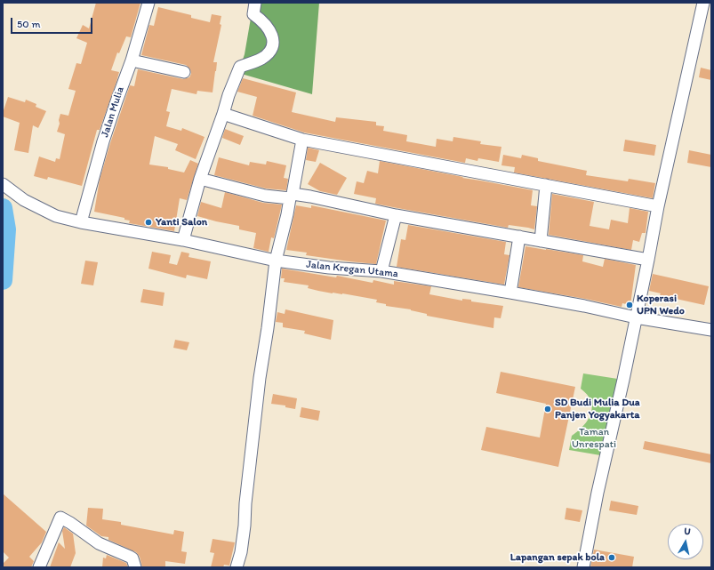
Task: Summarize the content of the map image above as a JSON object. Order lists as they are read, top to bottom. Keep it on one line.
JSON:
{"streets":{"street":["Jalan Mulia","Jalan Kregan Utama"]},"crossings":[["Jalan Mulia","Jalan Kregan Utama"]],"parks":["Taman Unrespati"],"places":["Yanti Salon","Koperasi UPN Wedo","SD Budi Mulia Dua Panjen Yogyakarta","Lapangan sepak bola"],"scale_bar":"50 m","north":"top"}
